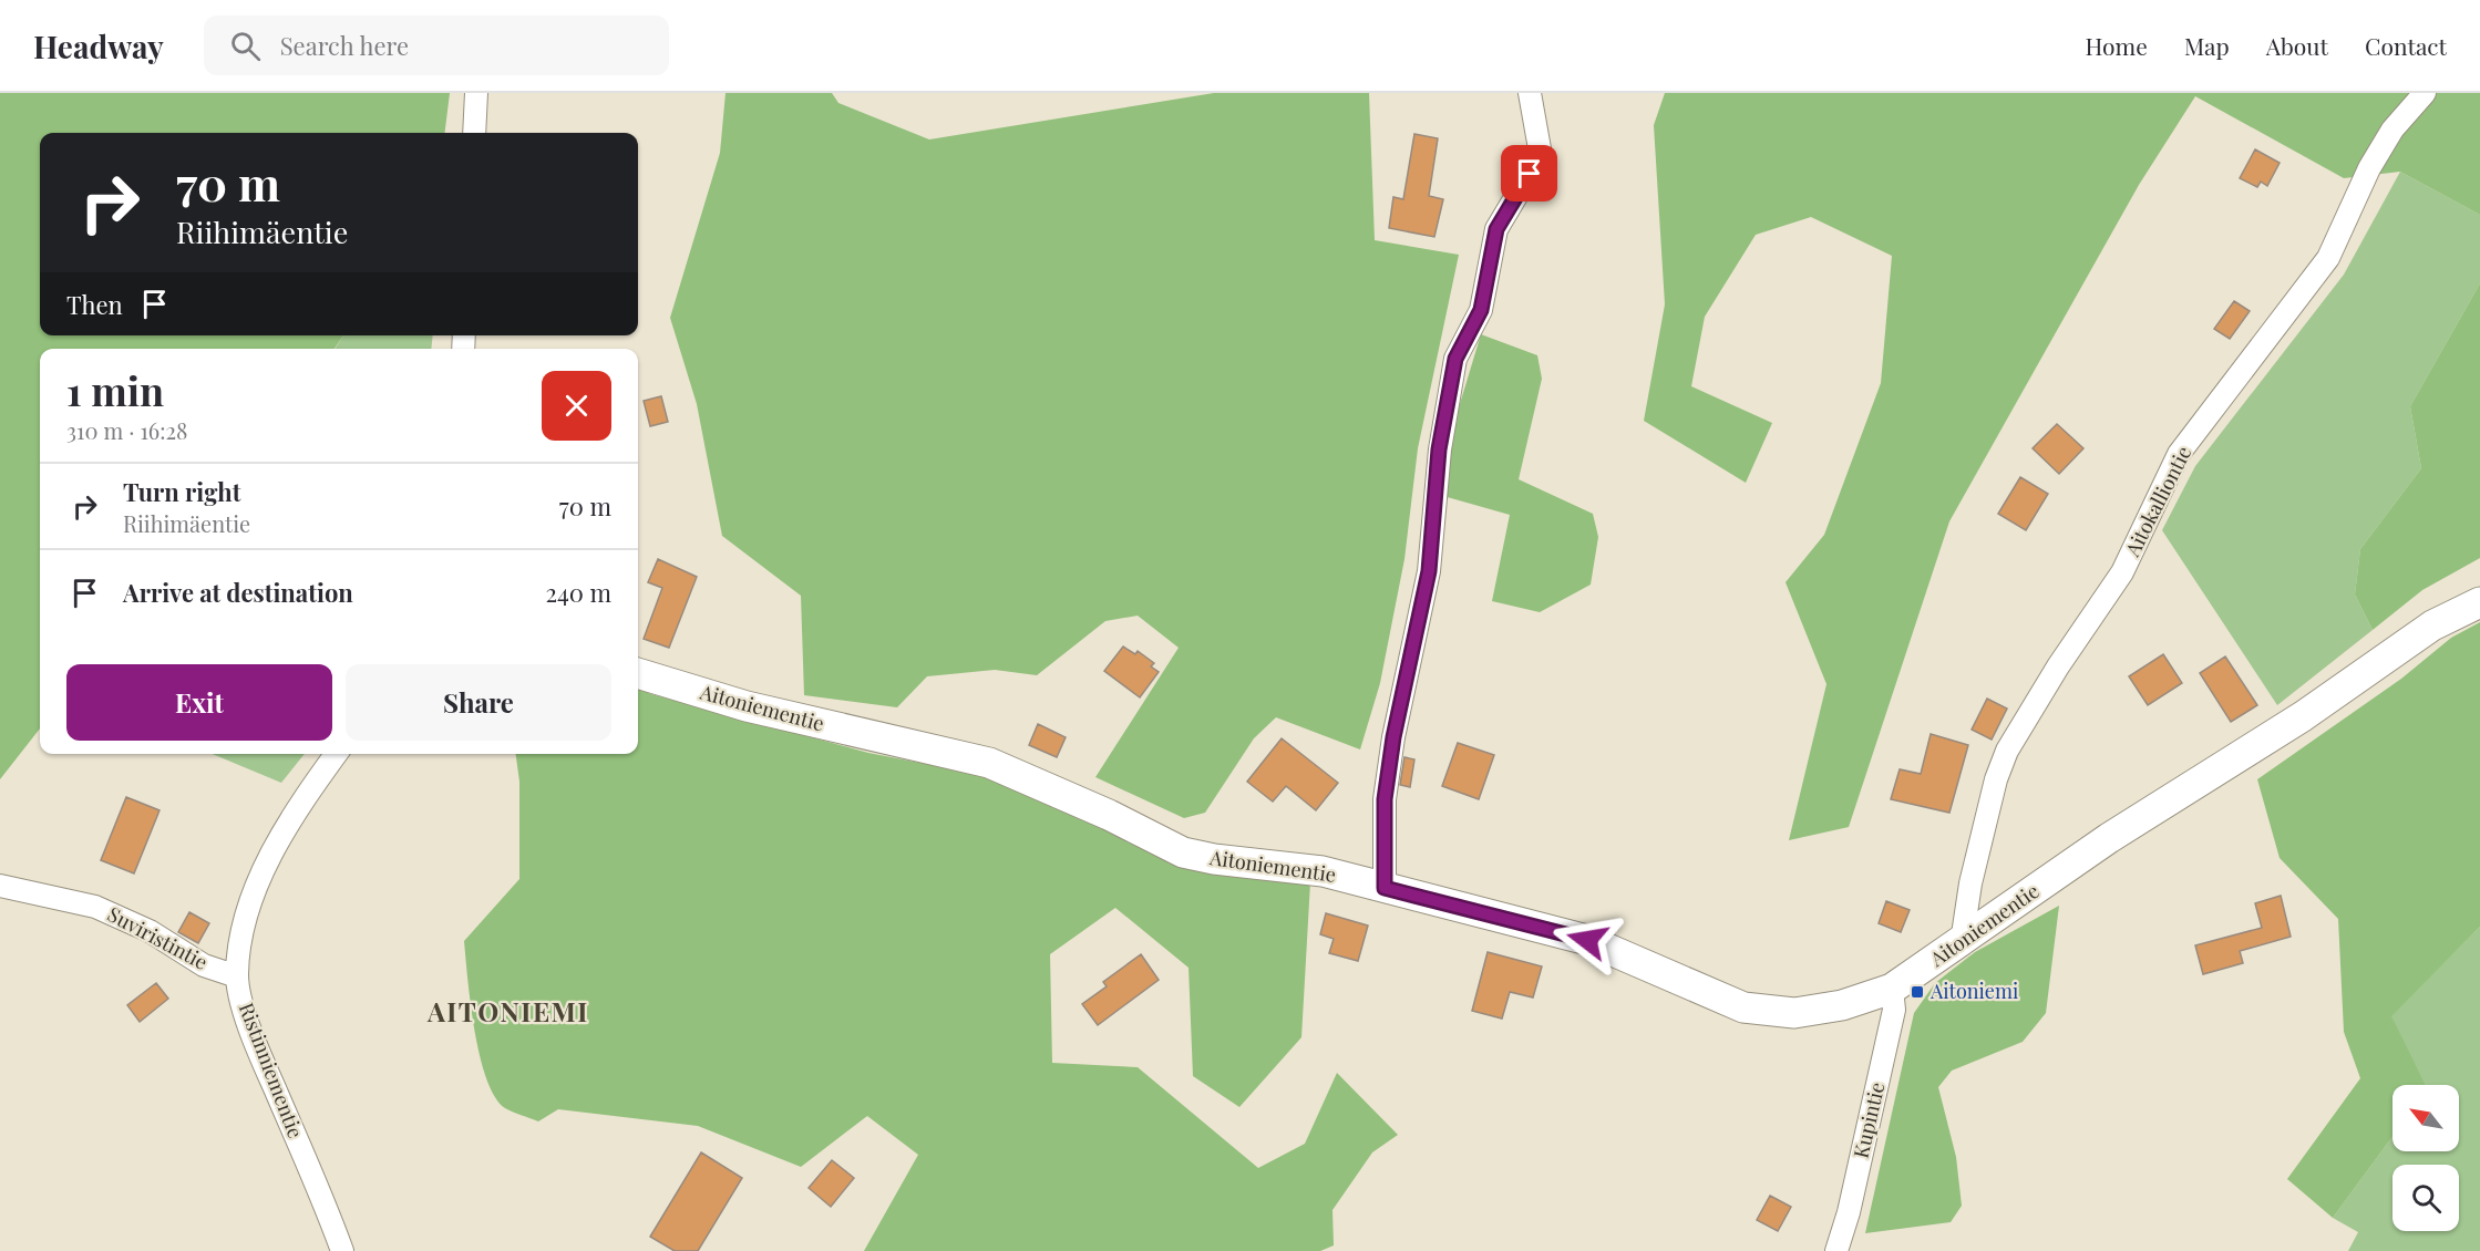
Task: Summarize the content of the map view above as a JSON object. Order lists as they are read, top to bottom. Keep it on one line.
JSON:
{"streets":{"street":["Aitokalliontie","Aitoniementie","Suviristintie","Ristinniementie","Kupintie"]},"crossings":[["Aitokalliontie","Aitoniementie"],["Aitoniementie","Kupintie"],["Suviristintie","Ristinniementie"]],"districts":["AITONIEMI"],"places":{"transit":["Aitoniemi"]},"north":"top left","page":{"header":"Headway","search":"Search here","nav":["Home","Map","About","Contact"],"turn":["70 m","Riihimäentie"],"then":"Then","heading":["1 min","310 m · 16:28"],"list":[{"name":"Turn right","note":"Riihimäentie","value":"70 m"},{"name":"Arrive at destination","value":"240 m"}],"buttons":["Exit","Share"]}}
